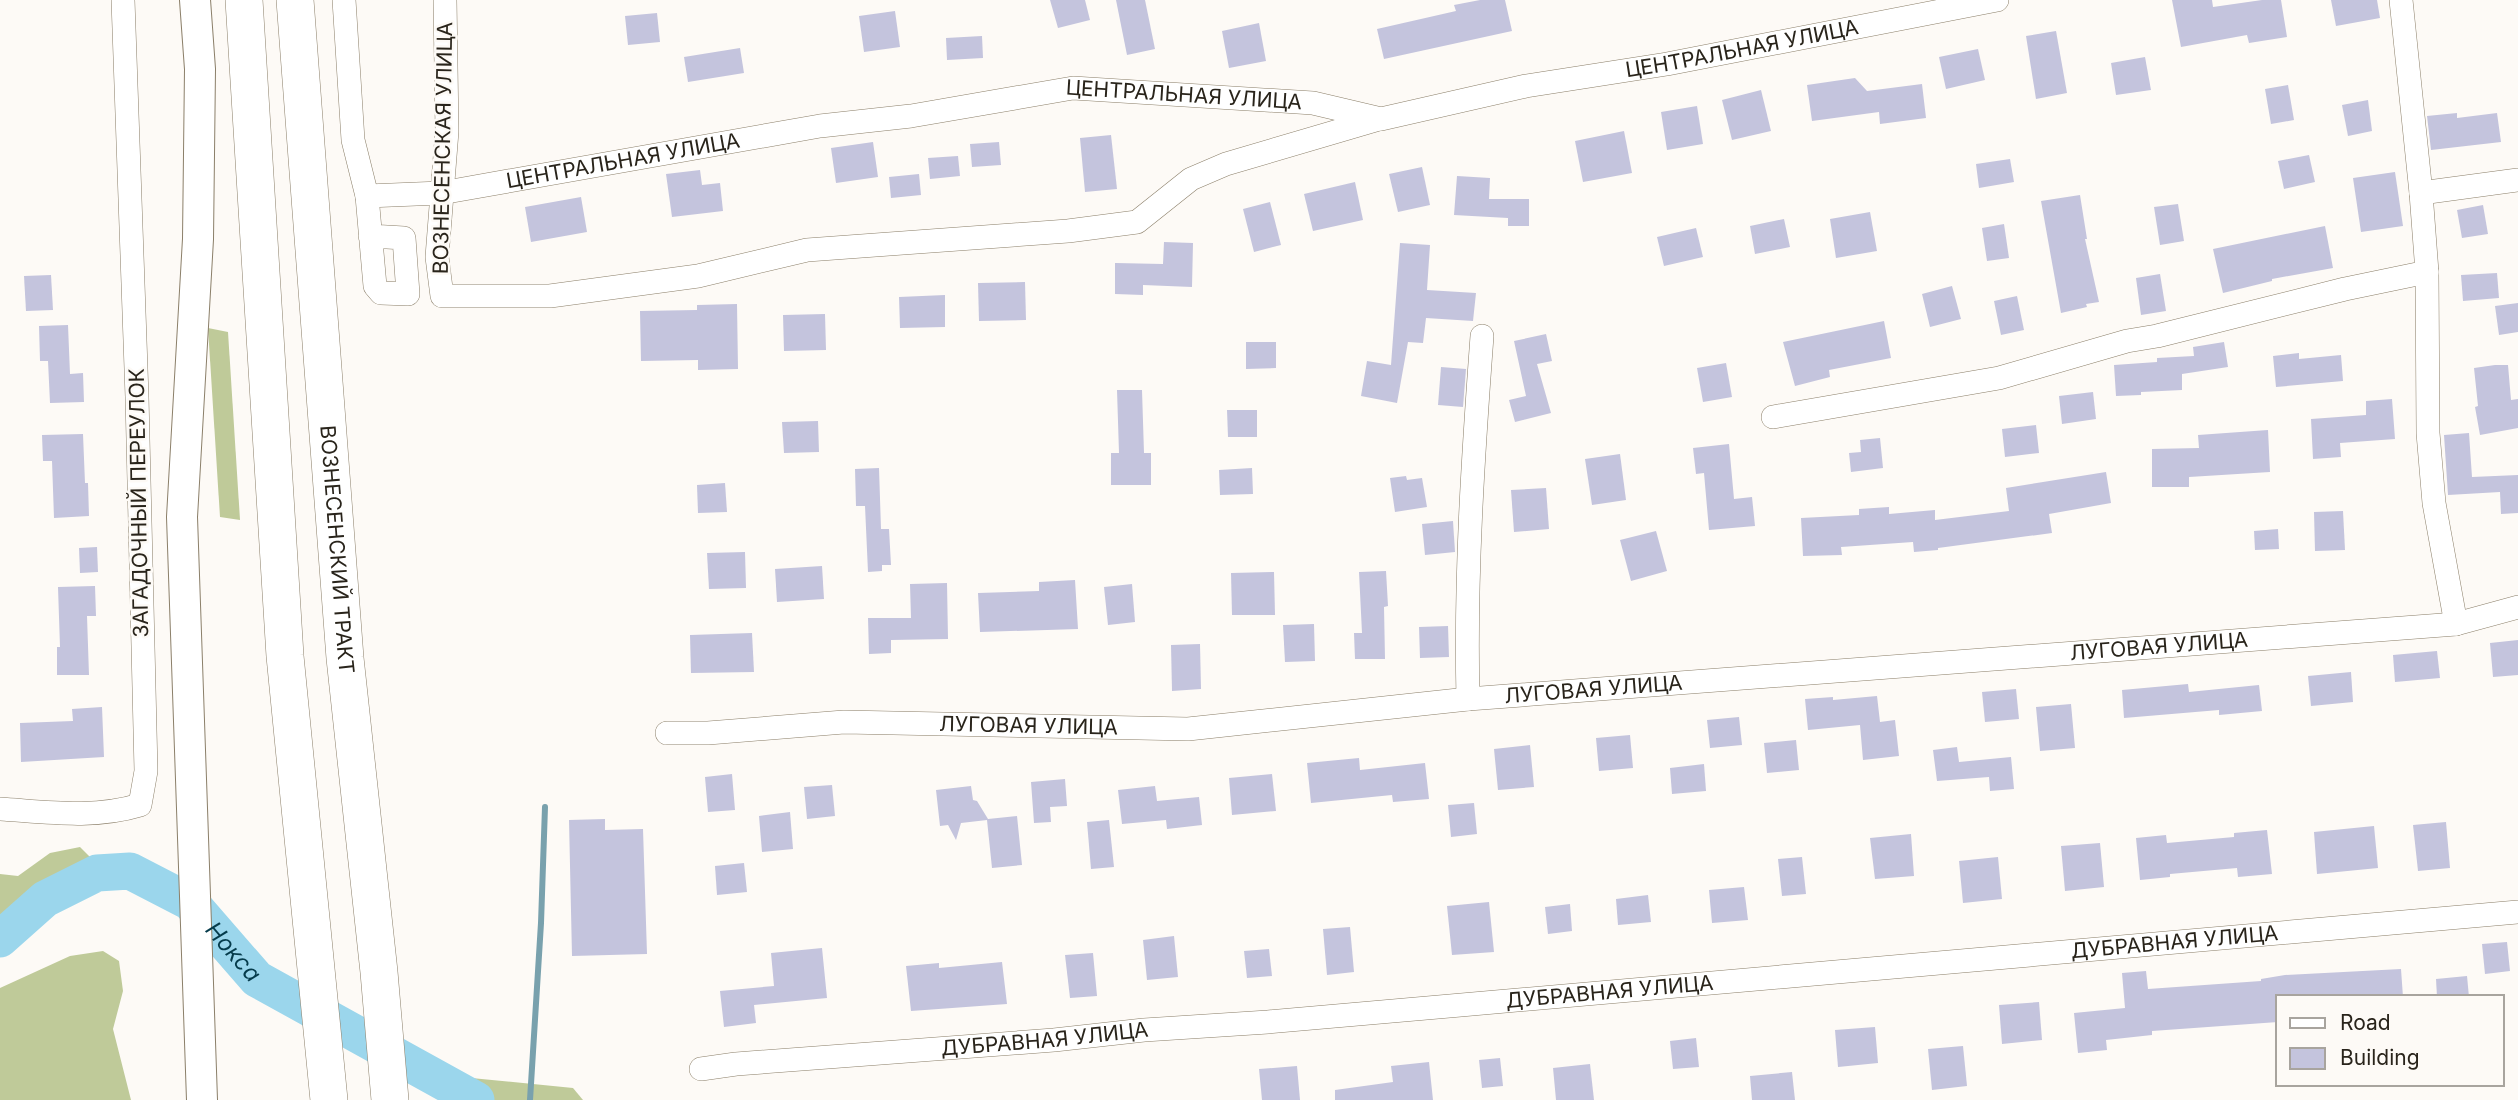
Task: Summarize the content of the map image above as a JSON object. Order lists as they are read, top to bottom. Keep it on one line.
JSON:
{"streets":{"main road":["ВОЗНЕСЕНСКИЙ ТРАКТ"],"street":["ЦЕНТРАЛЬНАЯ УЛИЦА","ВОЗНЕСЕНСКАЯ УЛИЦА","ЗАГАДОЧНЫЙ ПЕРЕУЛОК","ЛУГОВАЯ УЛИЦА","ДУБРАВНАЯ УЛИЦА"]},"crossings":[["ЦЕНТРАЛЬНАЯ УЛИЦА","ВОЗНЕСЕНСКАЯ УЛИЦА"]],"water":["Нокса"],"legend":["Road","Building"]}
